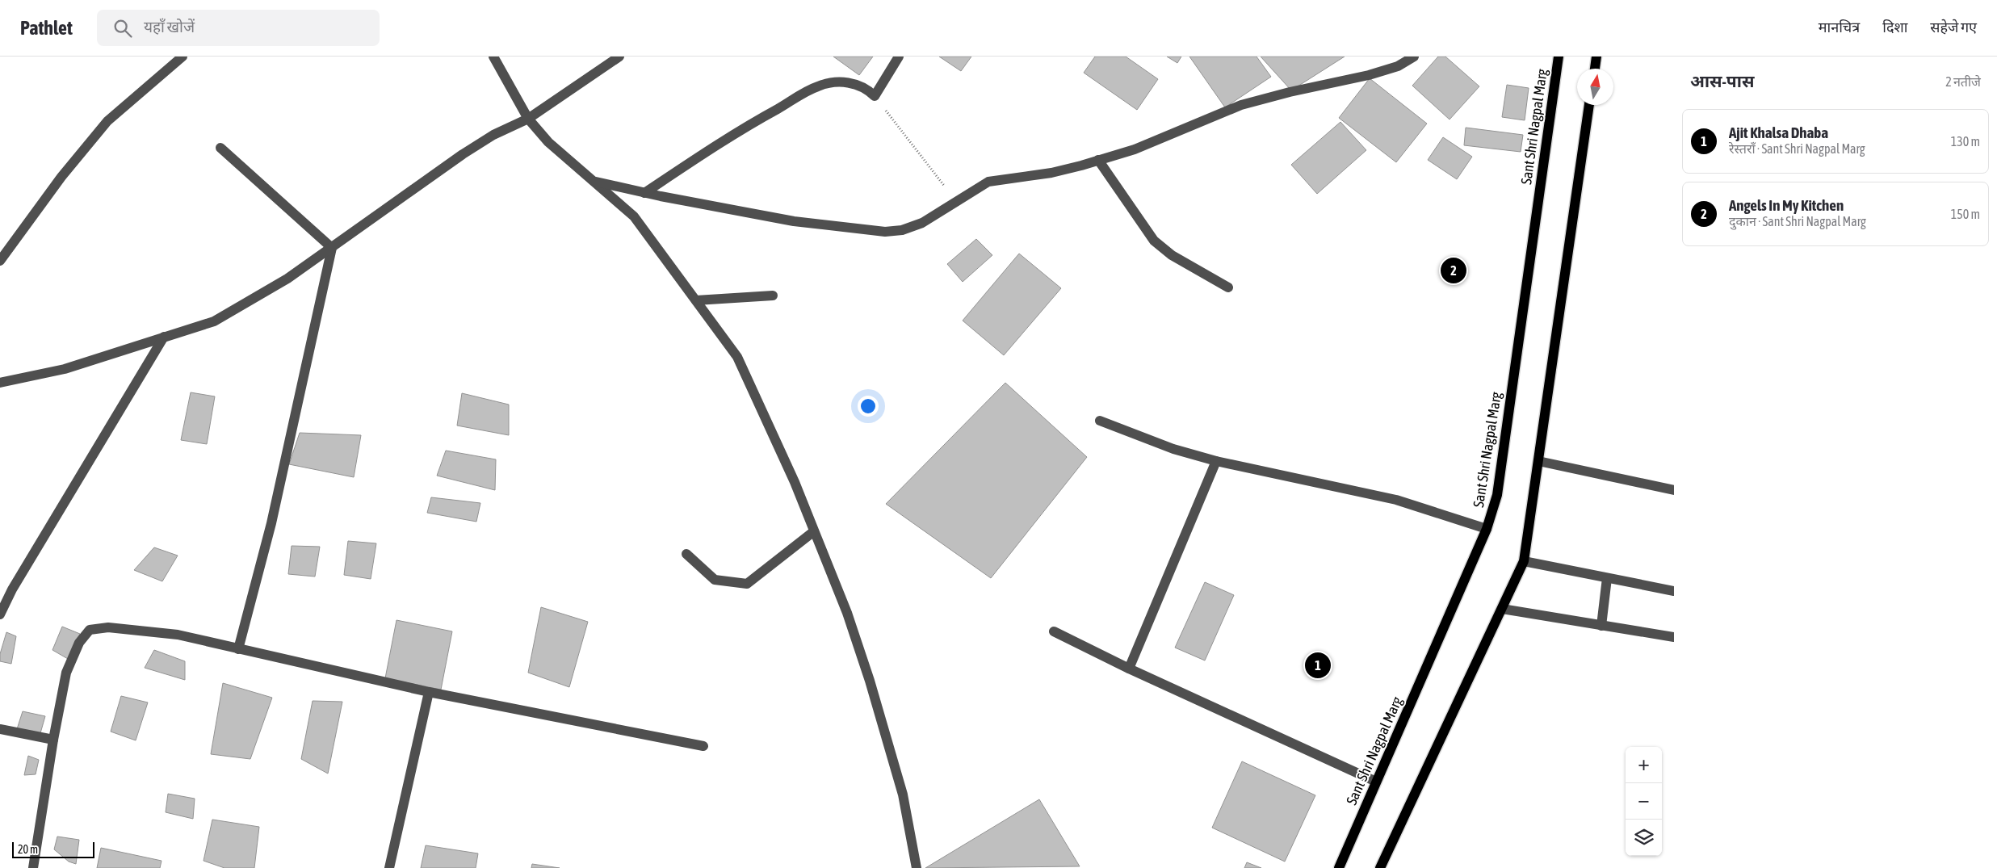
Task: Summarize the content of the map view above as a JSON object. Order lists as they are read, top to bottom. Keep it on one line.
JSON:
{"streets":{"main road":["Sant Shri Nagpal Marg"]},"scale_bar":"20 m","north":"top","page":{"header":"Pathlet","search":"यहाँ खोजें","nav":["मानचित्र","दिशा","सहेजे गए"],"heading":["आस-पास","2 नतीजे"],"list":[{"mark":"1","name":"Ajit Khalsa Dhaba","note":"रेस्तराँ · Sant Shri Nagpal Marg","value":"130 m"},{"mark":"2","name":"Angels In My Kitchen","note":"दुकान · Sant Shri Nagpal Marg","value":"150 m"}],"pins":["2","1"],"map_buttons":["+","−"],"scale":"20 m"}}
